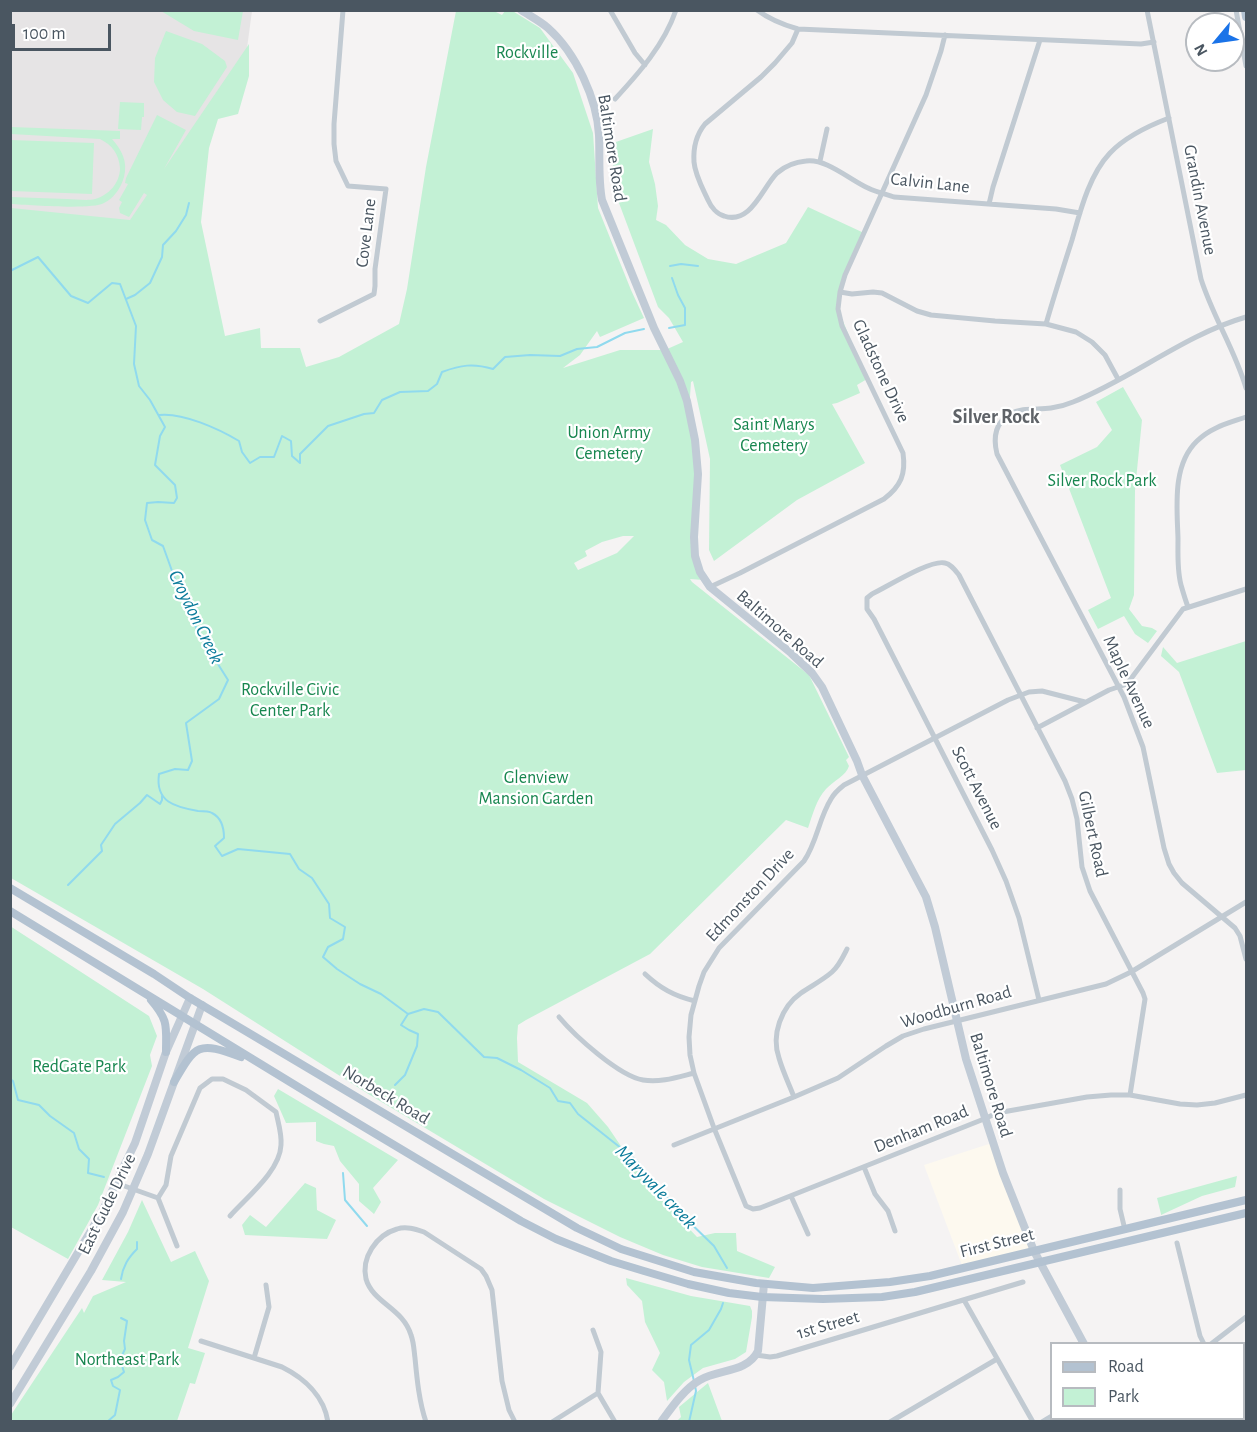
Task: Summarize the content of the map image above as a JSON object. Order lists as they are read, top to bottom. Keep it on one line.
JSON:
{"streets":{"main road":["Norbeck Road","First Street"],"street":["Baltimore Road","Calvin Lane","Grandin Avenue","Cove Lane","Gladstone Drive","Maple Avenue","Scott Avenue","Gilbert Road","Edmonston Drive","Woodburn Road","Denham Road","East Gude Drive","1st Street"]},"crossings":[["Baltimore Road","Gladstone Drive"],["Baltimore Road","Edmonston Drive"],["Baltimore Road","Woodburn Road"],["Baltimore Road","Denham Road"],["Baltimore Road","First Street"],["Calvin Lane","Gladstone Drive"],["Maple Avenue","Woodburn Road"],["Scott Avenue","Gilbert Road"],["Scott Avenue","Edmonston Drive"],["Scott Avenue","Woodburn Road"],["Gilbert Road","Edmonston Drive"],["Gilbert Road","Woodburn Road"],["Gilbert Road","Denham Road"],["Edmonston Drive","Woodburn Road"],["Edmonston Drive","Denham Road"],["Norbeck Road","East Gude Drive"],["Norbeck Road","First Street"]],"districts":["Silver Rock"],"water":["Croydon Creek","Maryvale creek"],"parks":["Rockville","Saint Marys Cemetery","Union Army Cemetery","Silver Rock Park","Rockville Civic Center Park","Glenview Mansion Garden","RedGate Park","Northeast Park"],"legend":["Road","Park"],"scale_bar":"100 m","north":"bottom left"}
